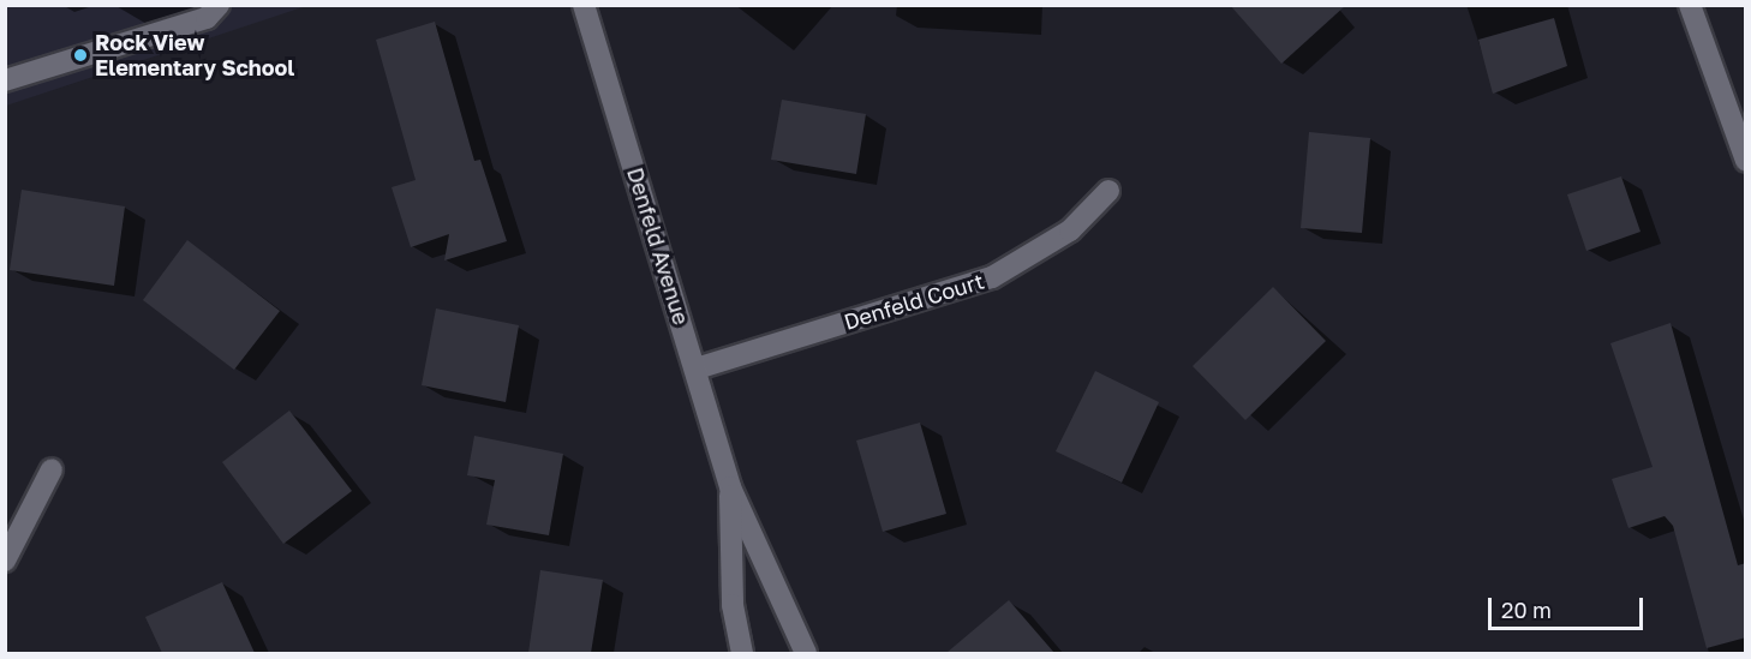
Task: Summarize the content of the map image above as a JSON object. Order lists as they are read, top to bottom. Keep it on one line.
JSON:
{"streets":{"street":["Denfeld Avenue","Denfeld Court"]},"crossings":[["Denfeld Avenue","Denfeld Court"]],"places":["Rock View Elementary School"],"scale_bar":"20 m"}
